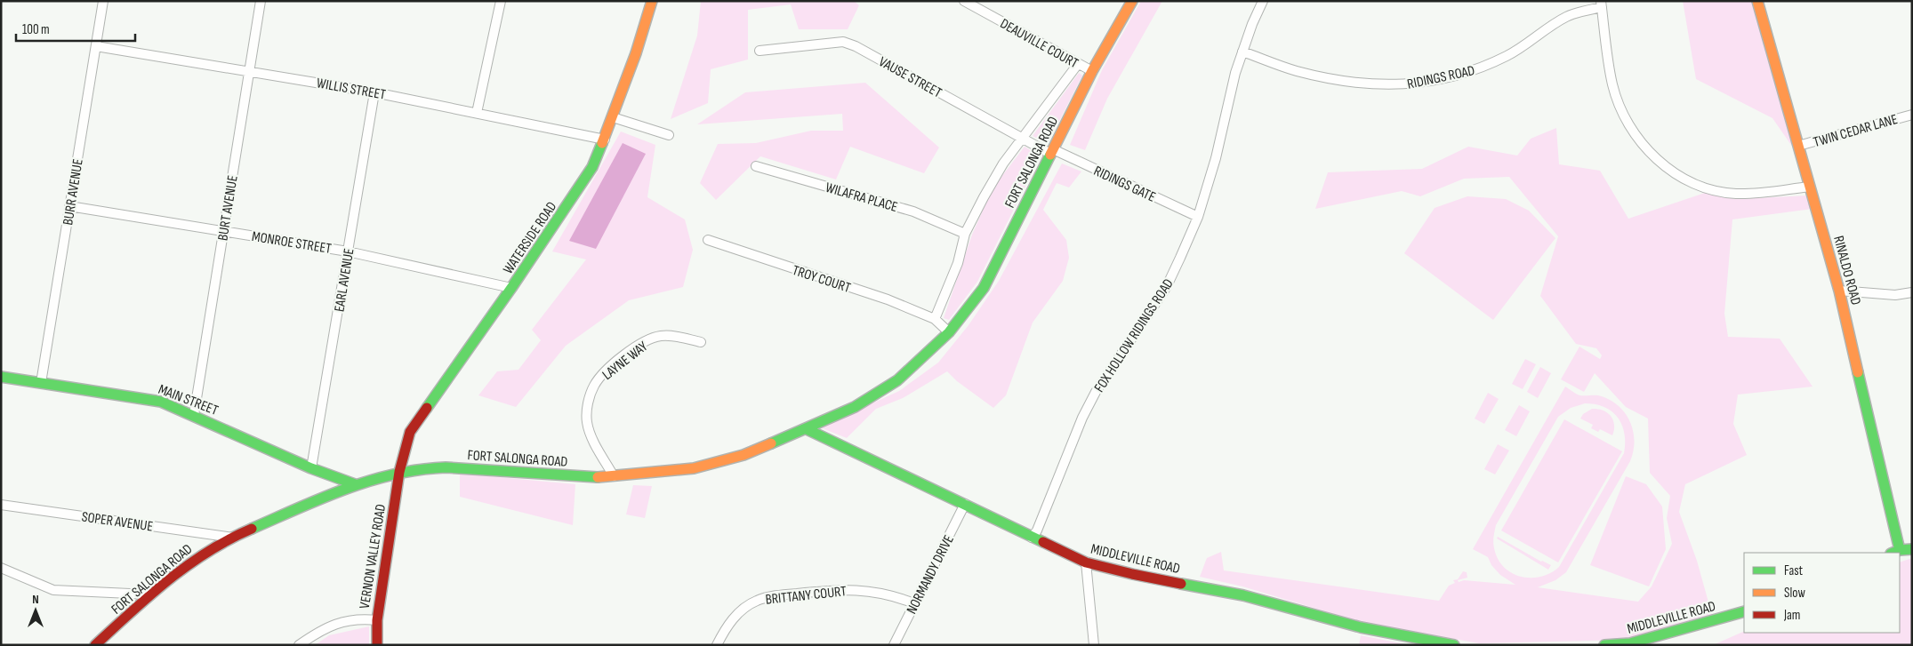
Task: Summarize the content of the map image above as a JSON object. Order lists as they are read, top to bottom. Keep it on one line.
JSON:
{"streets":{"main road":["FORT SALONGA ROAD","WATERSIDE ROAD","RINALDO ROAD","MAIN STREET","VERNON VALLEY ROAD","MIDDLEVILLE ROAD"],"street":["DEAUVILLE COURT","VAUSE STREET","RIDINGS ROAD","WILLIS STREET","TWIN CEDAR LANE","RIDINGS GATE","BURR AVENUE","WILAFRA PLACE","BURT AVENUE","MONROE STREET","TROY COURT","EARL AVENUE","FOX HOLLOW RIDINGS ROAD","LAYNE WAY","SOPER AVENUE","NORMANDY DRIVE","BRITTANY COURT"]},"crossings":[["DEAUVILLE COURT","FORT SALONGA ROAD"],["VAUSE STREET","FORT SALONGA ROAD"],["VAUSE STREET","RIDINGS GATE"],["RIDINGS ROAD","FOX HOLLOW RIDINGS ROAD"],["WILLIS STREET","BURR AVENUE"],["WILLIS STREET","BURT AVENUE"],["WILLIS STREET","WATERSIDE ROAD"],["WILLIS STREET","EARL AVENUE"],["TWIN CEDAR LANE","RINALDO ROAD"],["FORT SALONGA ROAD","RIDINGS GATE"],["FORT SALONGA ROAD","WILAFRA PLACE"],["FORT SALONGA ROAD","WATERSIDE ROAD"],["FORT SALONGA ROAD","TROY COURT"],["FORT SALONGA ROAD","LAYNE WAY"],["FORT SALONGA ROAD","MAIN STREET"],["FORT SALONGA ROAD","SOPER AVENUE"],["FORT SALONGA ROAD","VERNON VALLEY ROAD"],["FORT SALONGA ROAD","MIDDLEVILLE ROAD"],["RIDINGS GATE","FOX HOLLOW RIDINGS ROAD"],["BURR AVENUE","MONROE STREET"],["BURR AVENUE","MAIN STREET"],["BURT AVENUE","MONROE STREET"],["BURT AVENUE","MAIN STREET"],["WATERSIDE ROAD","MONROE STREET"],["WATERSIDE ROAD","VERNON VALLEY ROAD"],["MONROE STREET","EARL AVENUE"],["EARL AVENUE","MAIN STREET"],["FOX HOLLOW RIDINGS ROAD","MIDDLEVILLE ROAD"],["MIDDLEVILLE ROAD","NORMANDY DRIVE"],["NORMANDY DRIVE","BRITTANY COURT"]],"legend":["Fast","Slow","Jam"],"scale_bar":"100 m","north":"top"}
